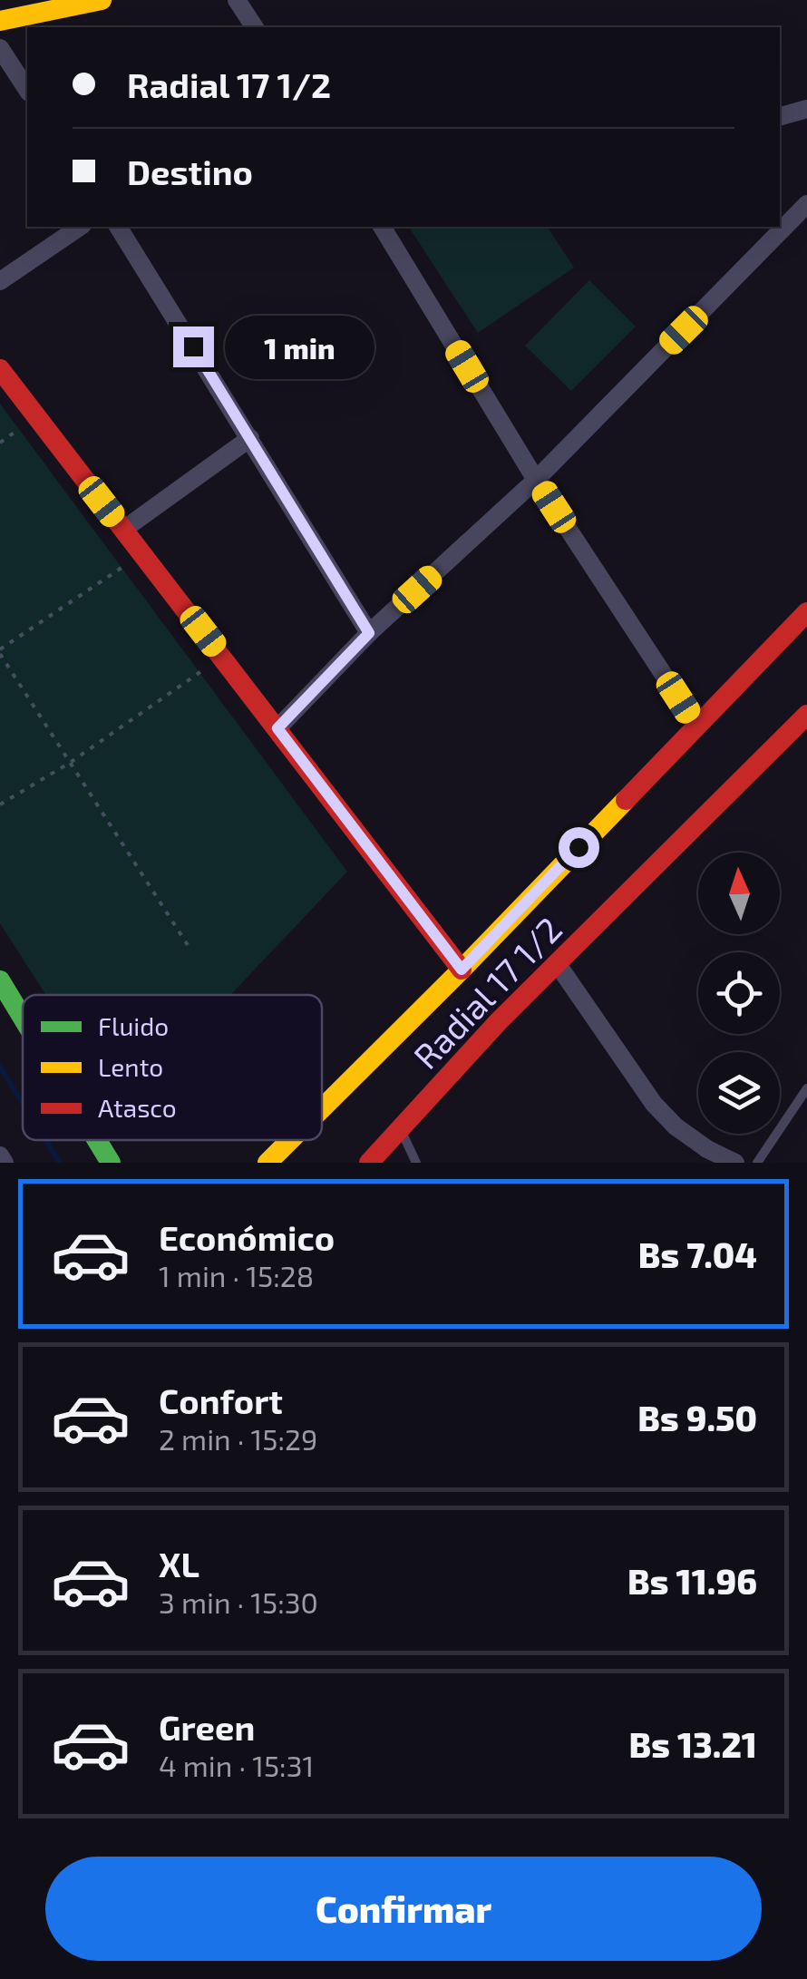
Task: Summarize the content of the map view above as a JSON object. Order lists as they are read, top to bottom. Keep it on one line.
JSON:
{"streets":{"street":["Radial 17 1/2"]},"legend":["Fluido","Lento","Atasco"],"north":"top","page":{"banner":["Radial 17 1/2","Destino"],"bubble":"1 min","list":[{"name":"Económico","note":"1 min · 15:28","value":"Bs 7.04"},{"name":"Confort","note":"2 min · 15:29","value":"Bs 9.50"},{"name":"XL","note":"3 min · 15:30","value":"Bs 11.96"},{"name":"Green","note":"4 min · 15:31","value":"Bs 13.21"}],"buttons":"Confirmar"}}
